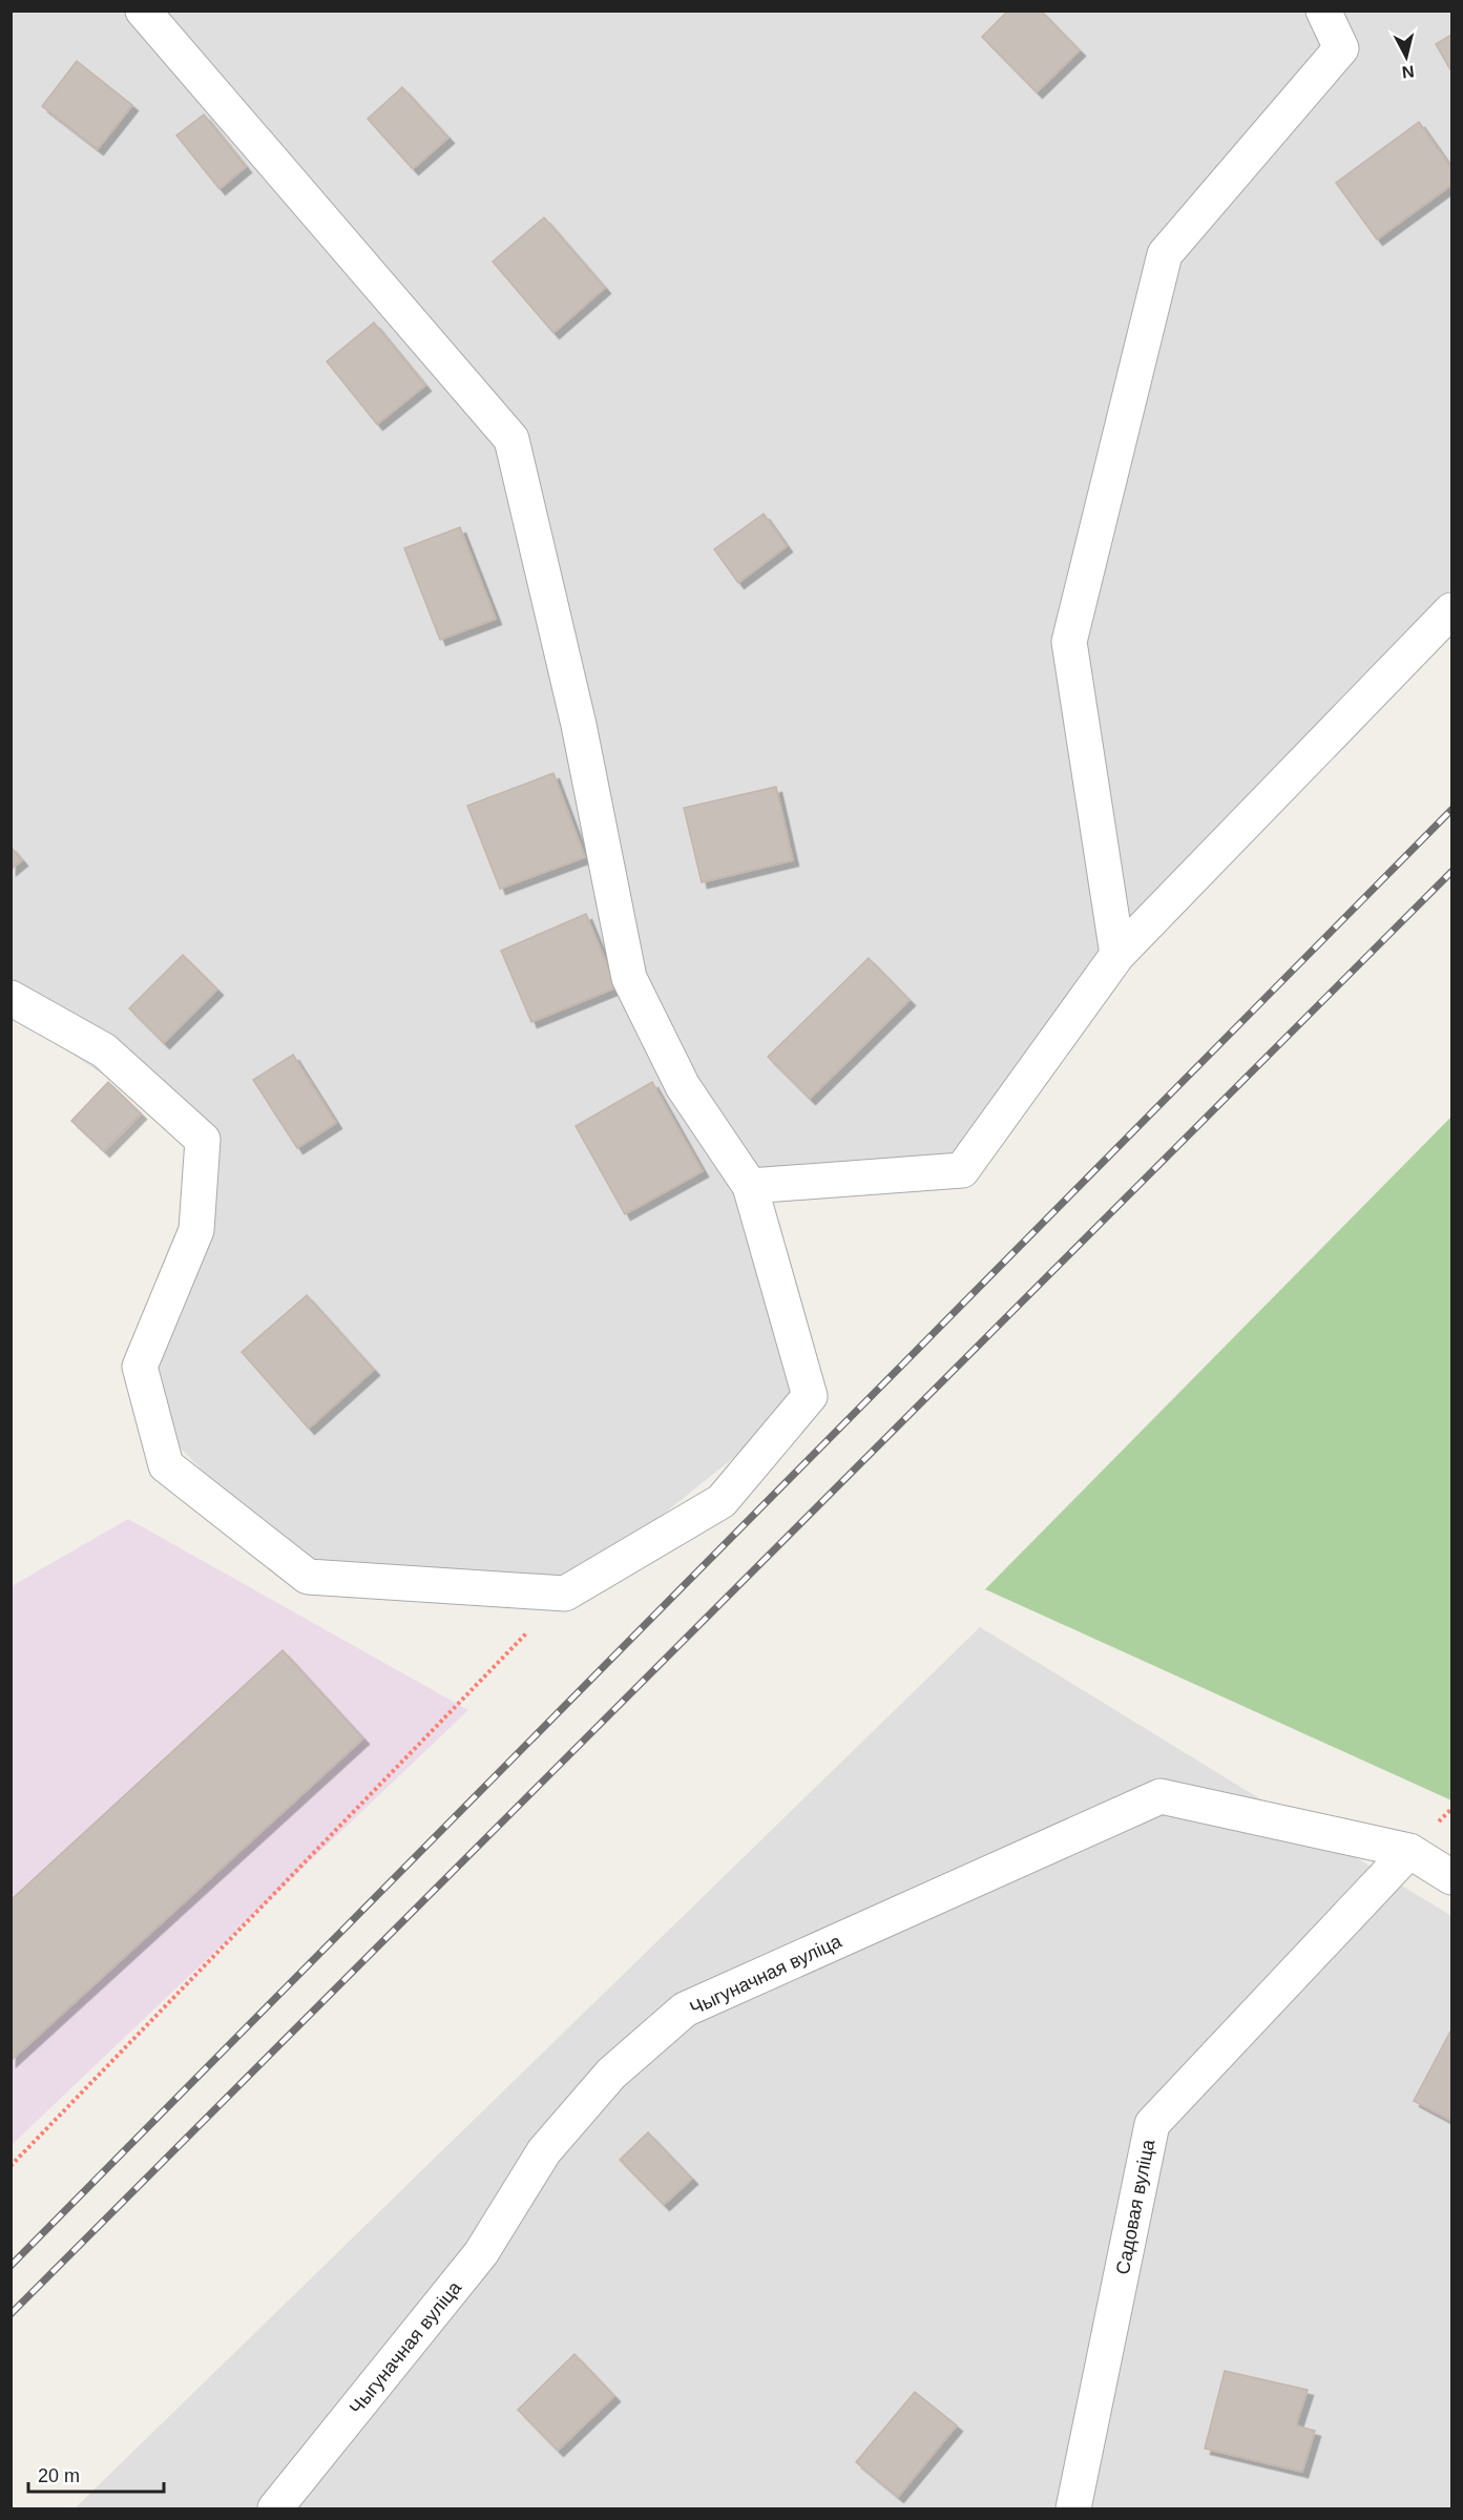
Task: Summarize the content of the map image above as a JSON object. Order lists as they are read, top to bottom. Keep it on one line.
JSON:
{"streets":{"street":["Чыгуначная вуліца","Садовая вуліца"]},"crossings":[["Чыгуначная вуліца","Садовая вуліца"]],"scale_bar":"20 m","north":"bottom"}
